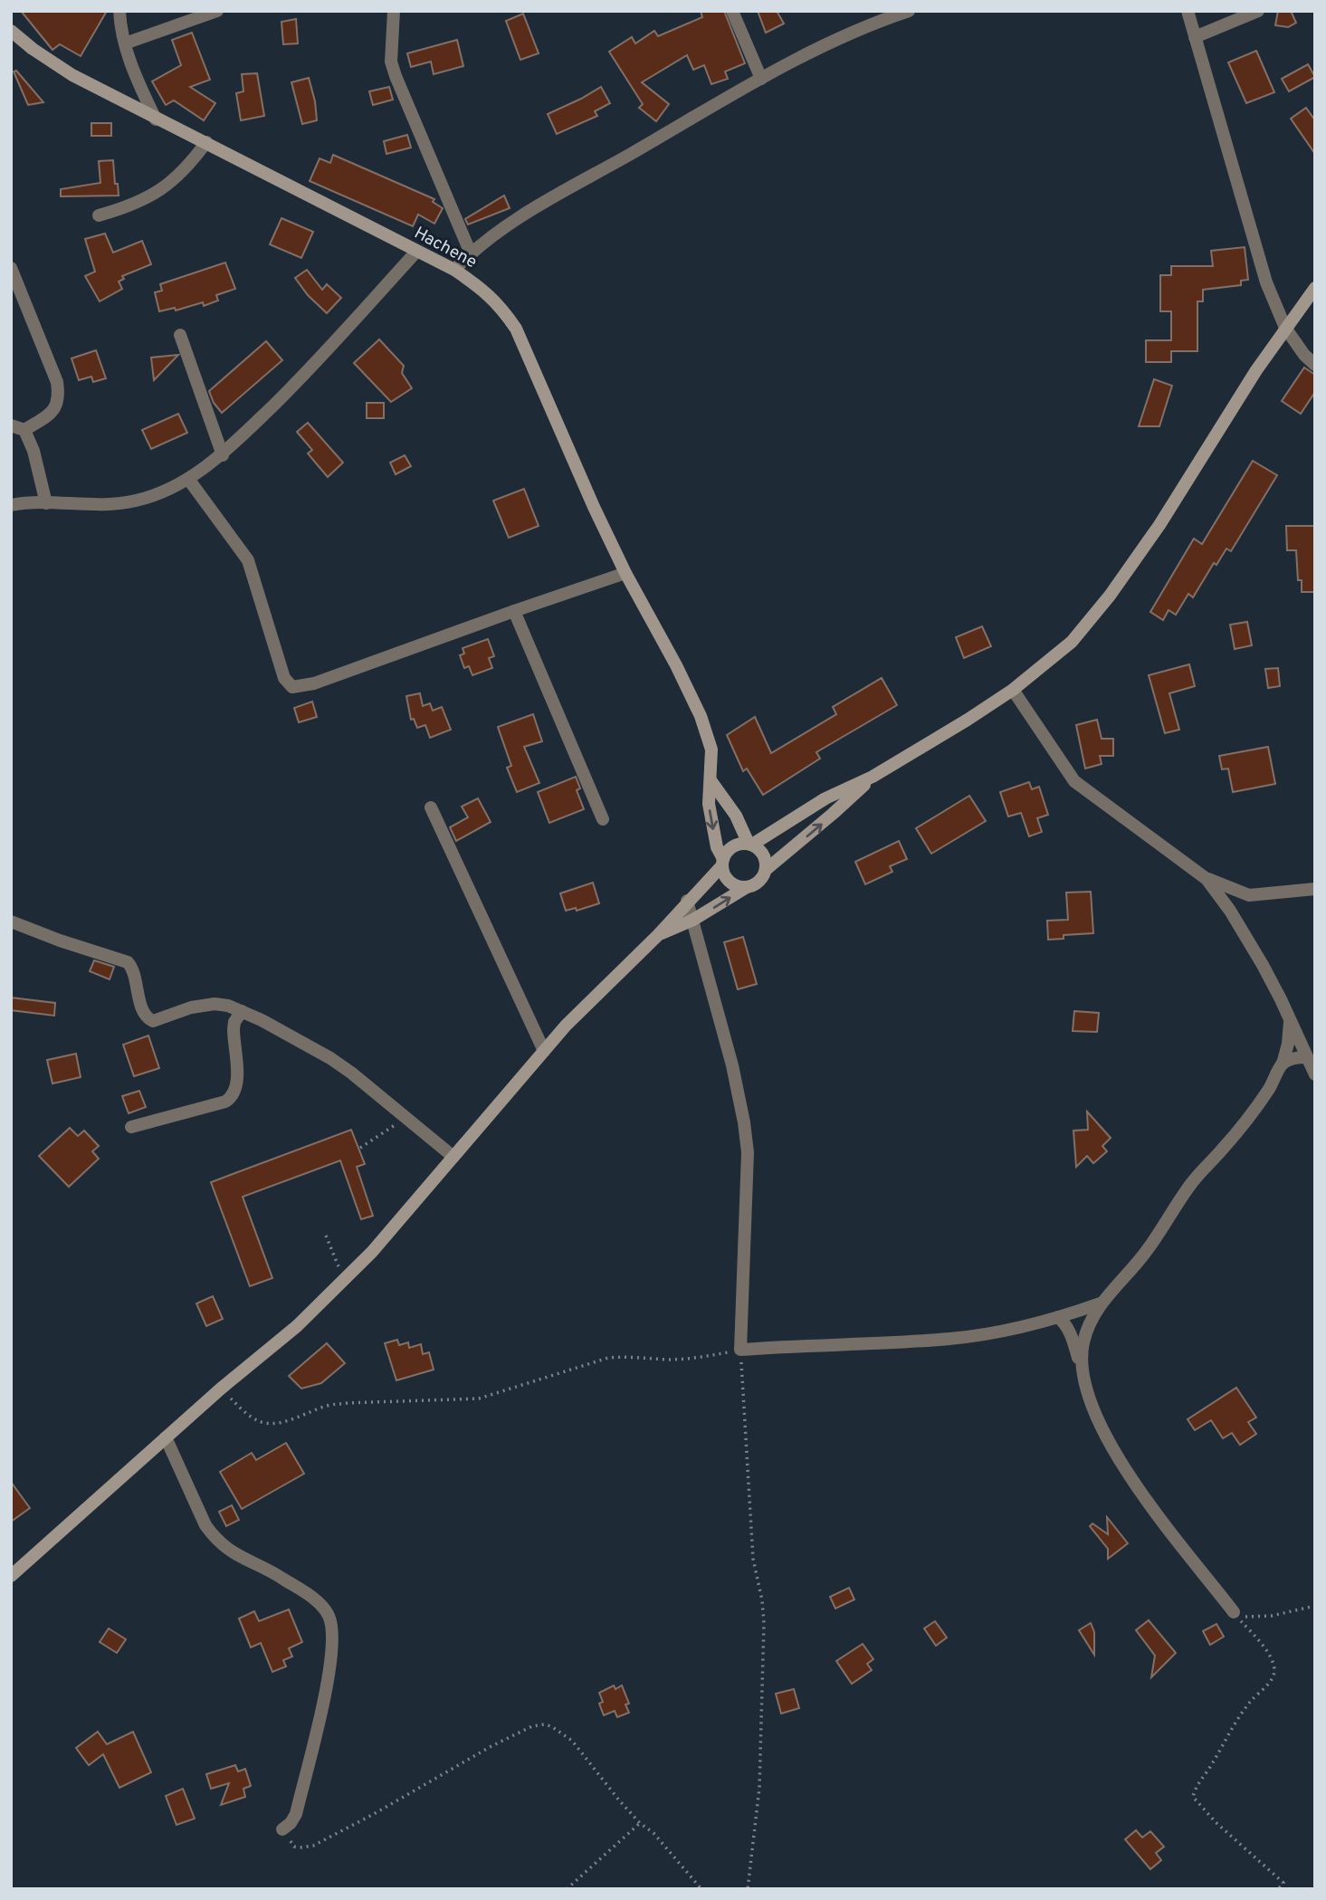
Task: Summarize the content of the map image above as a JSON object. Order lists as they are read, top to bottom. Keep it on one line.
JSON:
{"streets":{"main road":["Hachene"]}}
